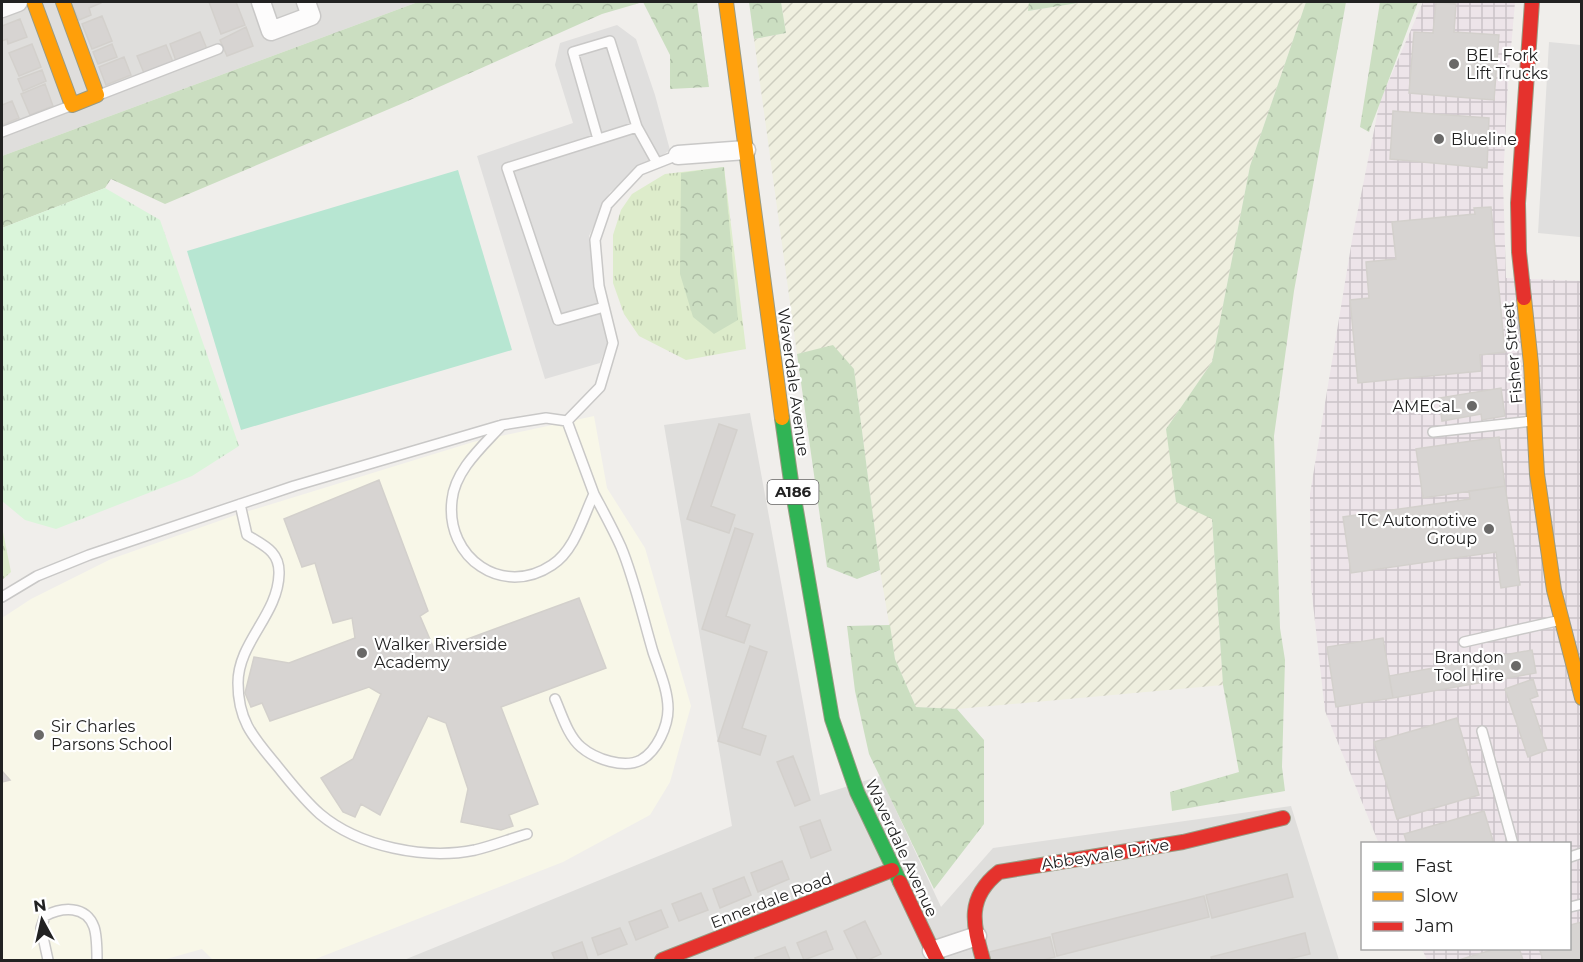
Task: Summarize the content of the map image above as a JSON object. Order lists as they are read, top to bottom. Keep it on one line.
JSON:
{"streets":{"street":["Fisher Street","Waverdale Avenue","A186","Abbeyvale Drive","Ennerdale Road"]},"crossings":[["Waverdale Avenue","Ennerdale Road"]],"places":["BEL Fork Lift Trucks","Blueline","AMECaL","TC Automotive Group","Walker Riverside Academy","Brandon Tool Hire","Sir Charles Parsons School"],"legend":["Fast","Slow","Jam"],"north":"top"}
